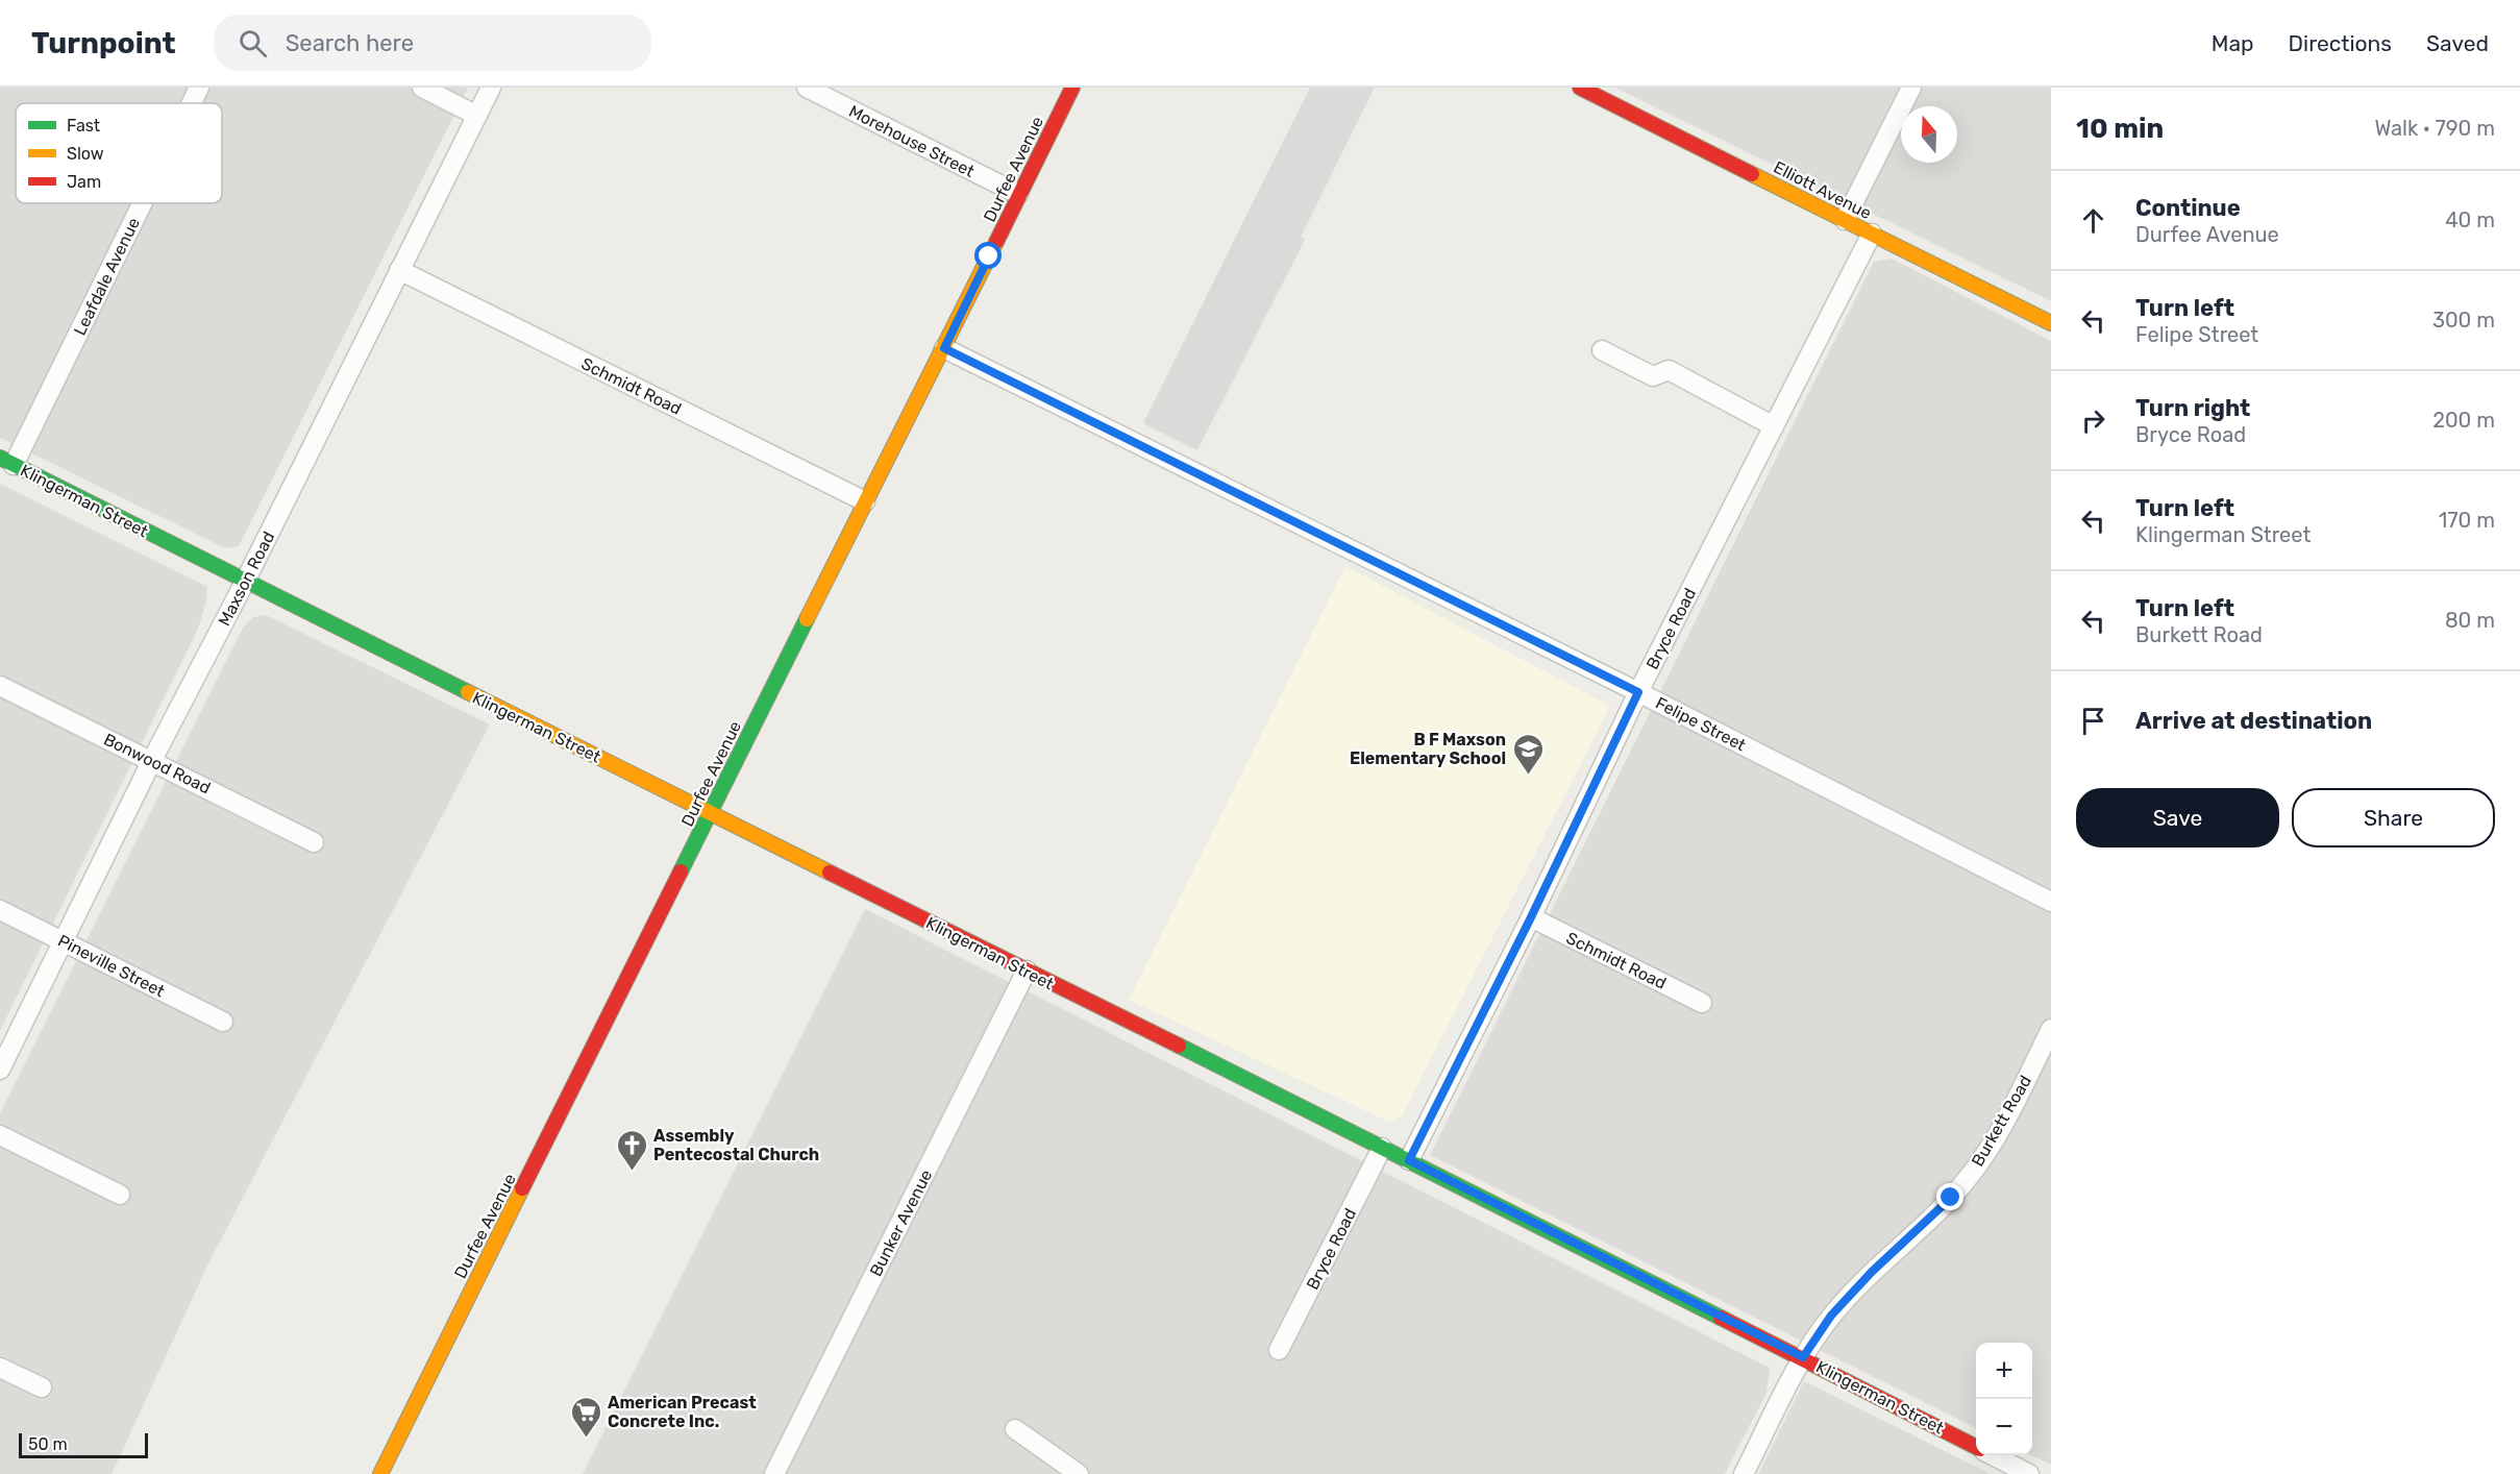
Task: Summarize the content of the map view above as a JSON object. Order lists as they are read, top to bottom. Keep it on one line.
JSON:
{"streets":{"street":["Morehouse Street","Durfee Avenue","Elliott Avenue","Leafdale Avenue","Schmidt Road","Klingerman Street","Maxson Road","Bryce Road","Felipe Street","Bonwood Road","Pineville Street","Burkett Road","Bunker Avenue"]},"crossings":[["Morehouse Street","Durfee Avenue"],["Durfee Avenue","Schmidt Road"],["Durfee Avenue","Klingerman Street"],["Durfee Avenue","Felipe Street"],["Elliott Avenue","Bryce Road"],["Leafdale Avenue","Klingerman Street"],["Schmidt Road","Maxson Road"],["Schmidt Road","Bryce Road"],["Klingerman Street","Maxson Road"],["Klingerman Street","Bryce Road"],["Klingerman Street","Burkett Road"],["Klingerman Street","Bunker Avenue"],["Maxson Road","Bonwood Road"],["Maxson Road","Pineville Street"],["Bryce Road","Felipe Street"]],"places":{"school or university":["B F Maxson Elementary School"],"church":["Assembly Pentecostal Church"],"supermarket":["American Precast Concrete Inc."]},"legend":["Fast","Slow","Jam"],"scale_bar":"50 m","north":"top","page":{"header":"Turnpoint","search":"Search here","nav":["Map","Directions","Saved"],"heading":["10 min","Walk · 790 m"],"list":[["Continue","Durfee Avenue","40 m"],["Turn left","Felipe Street","300 m"],["Turn right","Bryce Road","200 m"],["Turn left","Klingerman Street","170 m"],["Turn left","Burkett Road","80 m"],"Arrive at destination"],"buttons":["Save","Share"],"map_buttons":["+","−"],"scale":"50 m"}}
